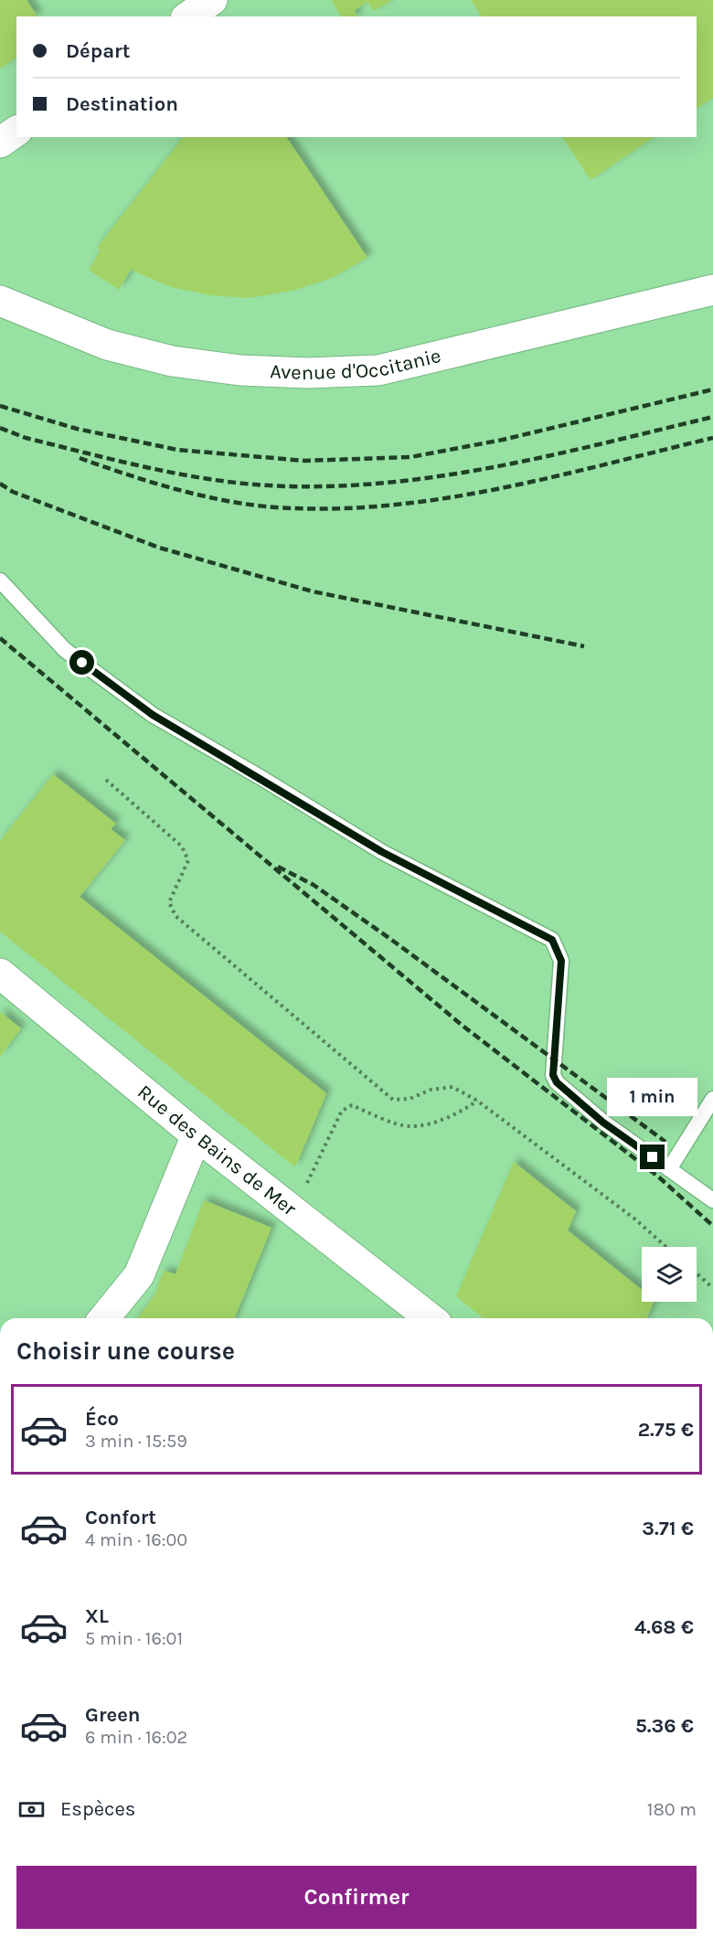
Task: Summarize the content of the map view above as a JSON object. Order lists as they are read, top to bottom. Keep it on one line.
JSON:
{"streets":{"street":["Avenue d'Occitanie","Rue des Bains de Mer"]},"page":{"banner":["Départ","Destination"],"bubble":"1 min","heading":"Choisir une course","list":[{"name":"Éco","note":"3 min · 15:59","value":"2.75 €"},{"name":"Confort","note":"4 min · 16:00","value":"3.71 €"},{"name":"XL","note":"5 min · 16:01","value":"4.68 €"},{"name":"Green","note":"6 min · 16:02","value":"5.36 €"}],"pay":["Espèces","180 m"],"buttons":"Confirmer"}}
